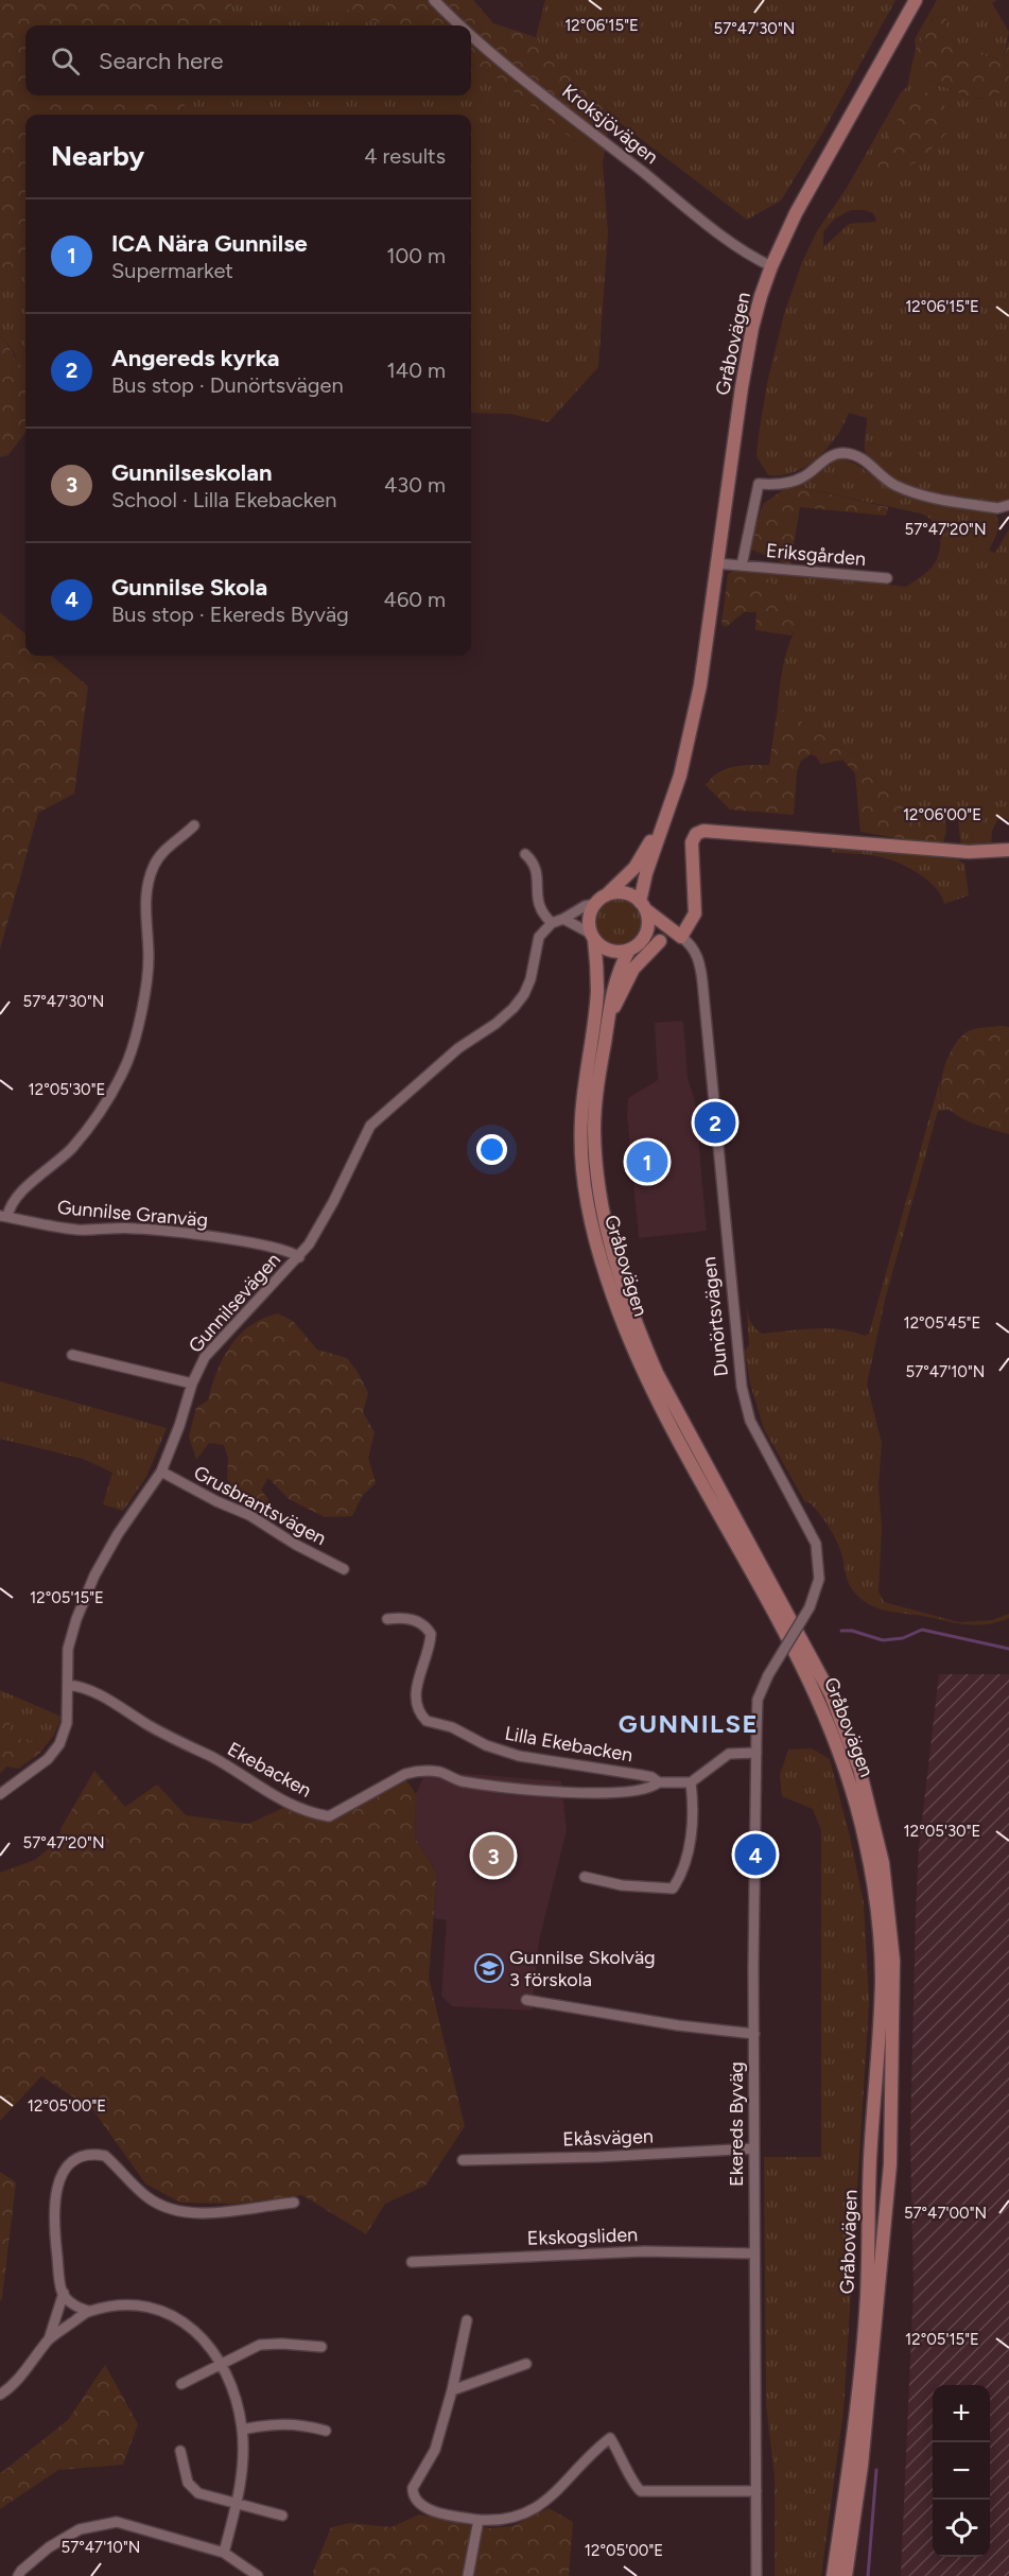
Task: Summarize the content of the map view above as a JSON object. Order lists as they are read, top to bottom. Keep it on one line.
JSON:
{"streets":{"main road":["Gråbovägen","Dunörtsvägen"],"street":["Kroksjövägen","Eriksgården","Gunnilse Granväg","Gunnilsevägen","Grusbrantsvägen","Lilla Ekebacken","Ekebacken","Ekereds Byväg","Ekåsvägen","Ekskogsliden"]},"crossings":[["Kroksjövägen","Gråbovägen"],["Gråbovägen","Eriksgården"],["Gråbovägen","Dunörtsvägen"],["Gunnilse Granväg","Gunnilsevägen"],["Gunnilsevägen","Grusbrantsvägen"],["Gunnilsevägen","Ekebacken"],["Dunörtsvägen","Ekereds Byväg"],["Lilla Ekebacken","Ekebacken"],["Ekereds Byväg","Ekåsvägen"],["Ekereds Byväg","Ekskogsliden"]],"districts":["GUNNILSE"],"places":{"school or university":["Gunnilse Skolväg 3 förskola"]},"page":{"search":"Search here","heading":["Nearby","4 results"],"list":[{"mark":"1","name":"ICA Nära Gunnilse","note":"Supermarket","value":"100 m"},{"mark":"2","name":"Angereds kyrka","note":"Bus stop · Dunörtsvägen","value":"140 m"},{"mark":"3","name":"Gunnilseskolan","note":"School · Lilla Ekebacken","value":"430 m"},{"mark":"4","name":"Gunnilse Skola","note":"Bus stop · Ekereds Byväg","value":"460 m"}],"pins":["2","1","4","3"],"map_buttons":["+","−"]},"coordinates":["12°06'15\"E","57°47'30\"N","57°47'20\"N","12°06'00\"E","12°05'30\"E","12°05'45\"E","57°47'10\"N","12°05'15\"E","12°05'00\"E","57°47'00\"N"]}
